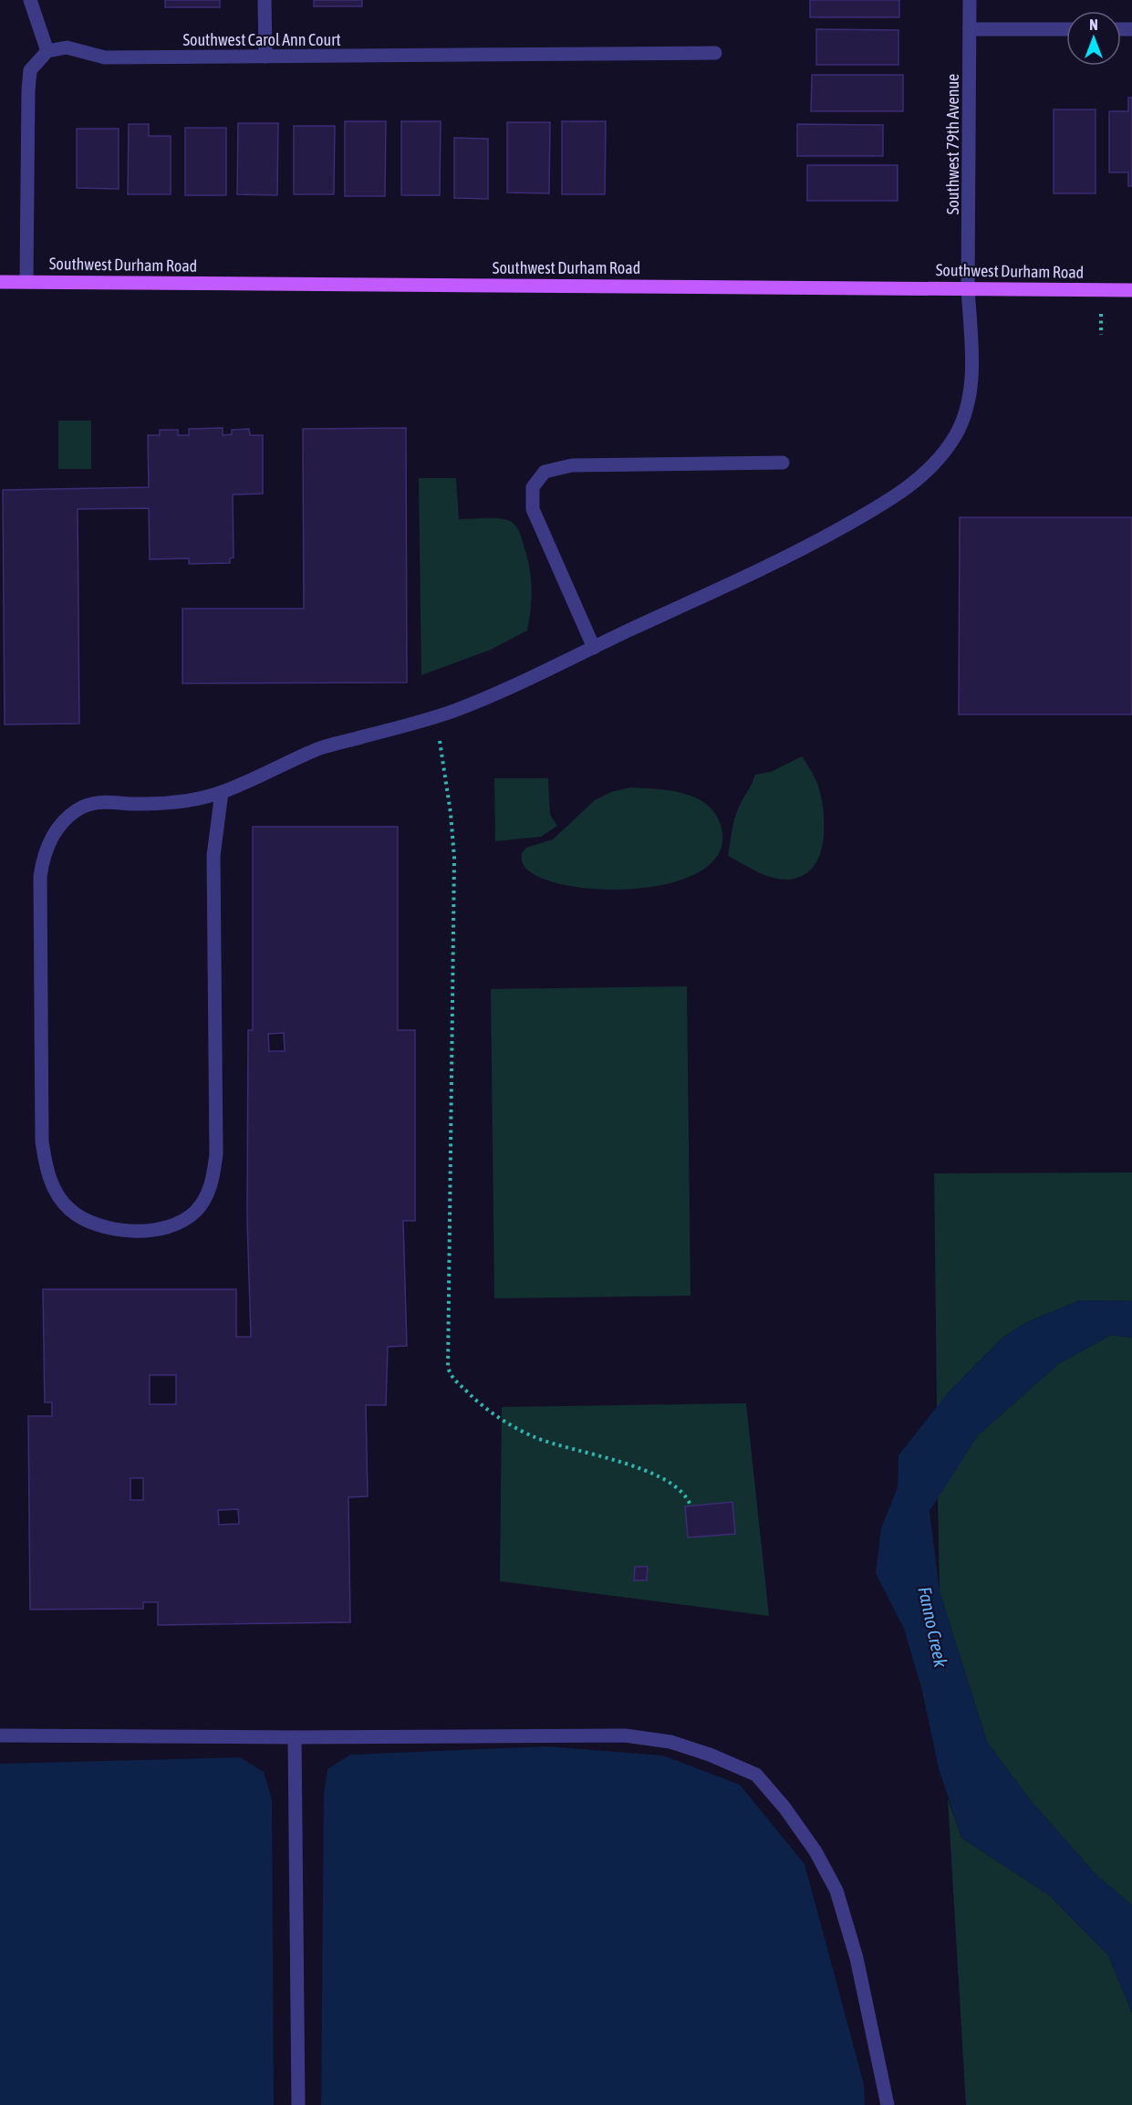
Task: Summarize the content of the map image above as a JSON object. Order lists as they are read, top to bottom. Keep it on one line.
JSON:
{"streets":{"main road":["Southwest Durham Road"],"street":["Southwest Carol Ann Court","Southwest 79th Avenue"]},"crossings":[["Southwest 79th Avenue","Southwest Durham Road"]],"water":["Fanno Creek"],"north":"top"}
